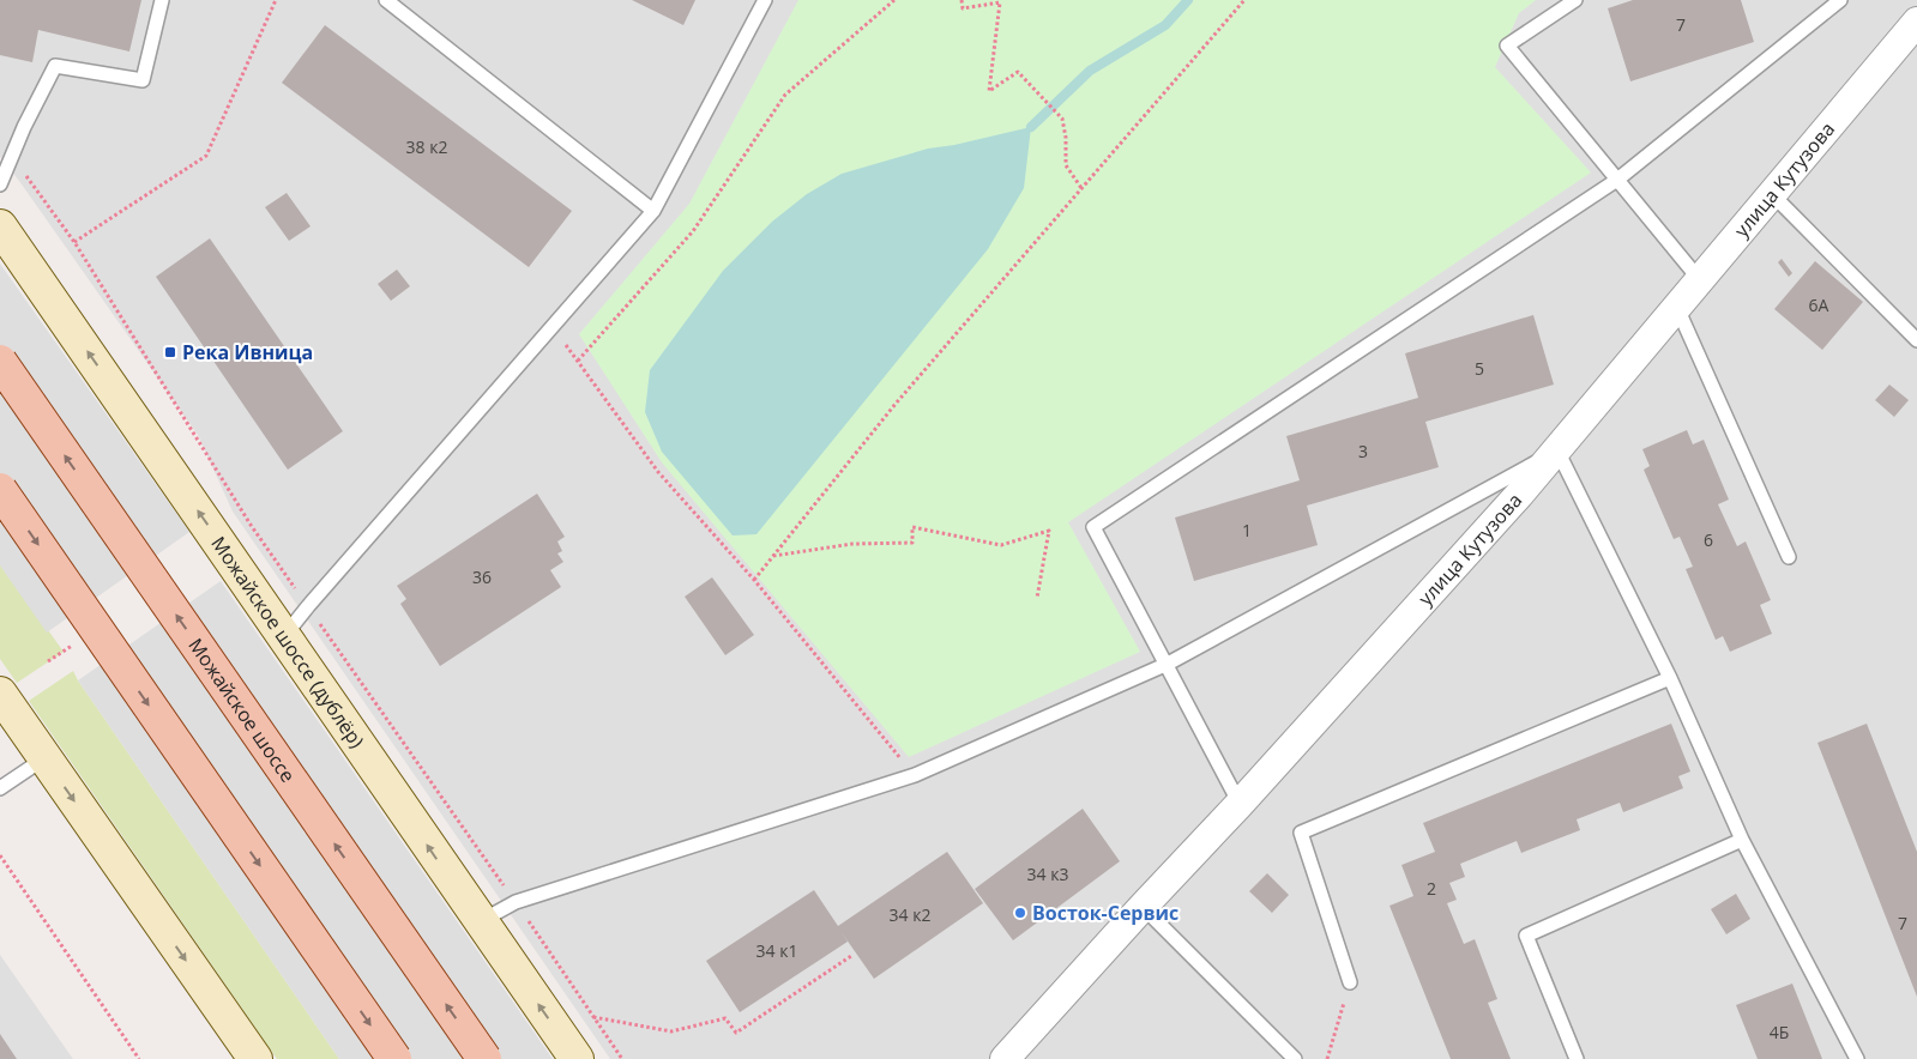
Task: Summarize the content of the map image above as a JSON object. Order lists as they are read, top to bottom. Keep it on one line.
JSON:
{"streets":{"main road":["Можайское шоссе (дублёр)","Можайское шоссе"],"street":["улица Кутузова"]},"places":{"transit":["Река Ивница"],"other":["Восток-Сервис"]},"house_numbers":["7","38 к2","6А","5","3","1","6","36","34 к3","2","34 к2","7","34 к1","4Б"]}
